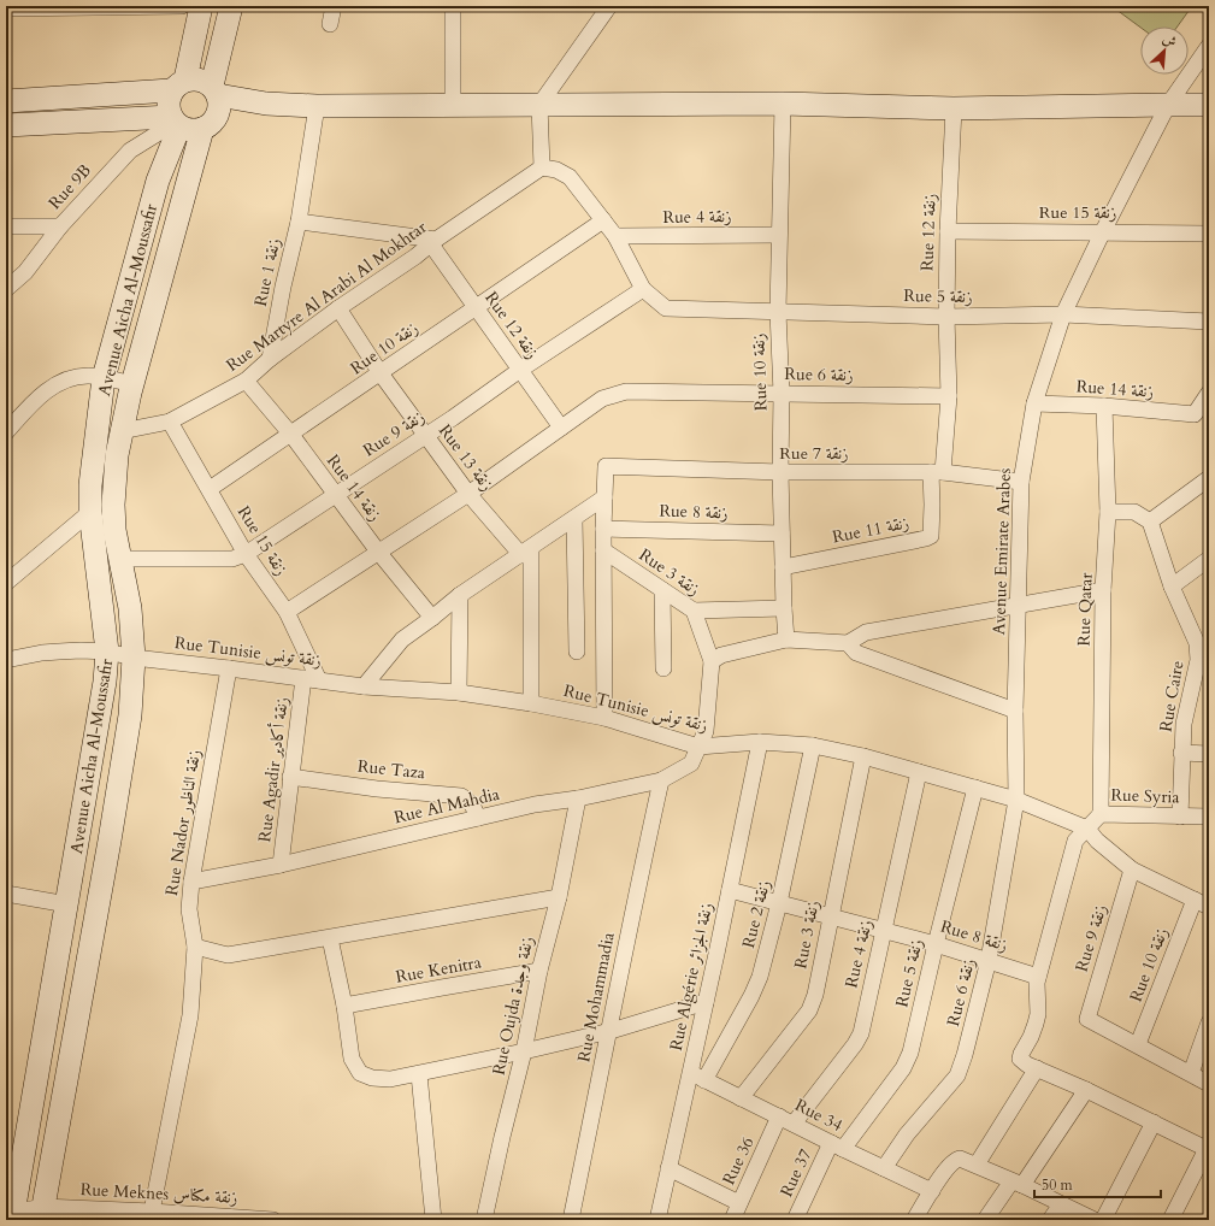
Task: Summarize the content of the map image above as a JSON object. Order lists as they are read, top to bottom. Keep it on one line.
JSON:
{"streets":{"main road":["Avenue Aicha Al-Moussafir"],"street":["Rue 9B","Rue 15 زنقة","Rue 4 زنقة","Rue 12 زنقة","Rue 1 زنقة","Rue Martyre Al Arabi Al Mokhtar","Rue 5 زنقة","Rue 10 زنقة","Rue 6 زنقة","Rue 14 زنقة","Rue 9 زنقة","Rue 7 زنقة","Rue 13 زنقة","Rue 8 زنقة","Rue 11 زنقة","Avenue Emirate Arabes","Rue 3 زنقة","Rue Qatar","Rue Tunisie زنقة تونس","Rue Caire","Rue Agadir زنقة أكادير","Rue Taza","Rue Syria","Rue Al Mahdia","Rue Nador زنقة الناظور","Rue 2 زنقة","Rue Kenitra","Rue Algérie زنقة الجزائر","Rue Mohammadia","Rue Oujda زنقة وجدة","Rue 34","Rue 36","Rue 37","Rue Meknes زنقة مكناس"]},"crossings":[["Rue 9B","Avenue Aicha Al-Moussafir"],["Rue 15 زنقة","Rue 12 زنقة"],["Rue 15 زنقة","Rue Martyre Al Arabi Al Mokhtar"],["Rue 15 زنقة","Rue 10 زنقة"],["Rue 15 زنقة","Rue 9 زنقة"],["Rue 15 زنقة","Avenue Emirate Arabes"],["Rue 15 زنقة","Rue Tunisie زنقة تونس"],["Rue 4 زنقة","Rue 10 زنقة"],["Rue 4 زنقة","Rue 8 زنقة"],["Rue 4 زنقة","Rue Tunisie زنقة تونس"],["Rue 4 زنقة","Rue 34"],["Rue 4 زنقة","Rue 36"],["Rue 12 زنقة","Rue 1 زنقة"],["Rue 12 زنقة","Rue Martyre Al Arabi Al Mokhtar"],["Rue 12 زنقة","Rue 5 زنقة"],["Rue 12 زنقة","Rue 10 زنقة"],["Rue 12 زنقة","Rue 6 زنقة"],["Rue 12 زنقة","Rue 9 زنقة"],["Rue 12 زنقة","Rue 7 زنقة"],["Rue 12 زنقة","Rue 11 زنقة"],["Rue 1 زنقة","Rue Martyre Al Arabi Al Mokhtar"],["Rue Martyre Al Arabi Al Mokhtar","Avenue Aicha Al-Moussafir"],["Rue Martyre Al Arabi Al Mokhtar","Rue 14 زنقة"],["Rue Martyre Al Arabi Al Mokhtar","Rue 13 زنقة"],["Rue 5 زنقة","Rue 10 زنقة"],["Rue 5 زنقة","Rue 9 زنقة"],["Rue 5 زنقة","Rue 8 زنقة"],["Rue 5 زنقة","Avenue Emirate Arabes"],["Rue 5 زنقة","Rue Tunisie زنقة تونس"],["Rue 5 زنقة","Rue 34"],["Rue 5 زنقة","Rue 37"],["Avenue Aicha Al-Moussafir","Rue 9 زنقة"],["Avenue Aicha Al-Moussafir","Rue Tunisie زنقة تونس"],["Avenue Aicha Al-Moussafir","Rue Meknes زنقة مكناس"],["Rue 10 زنقة","Rue 6 زنقة"],["Rue 10 زنقة","Rue 14 زنقة"],["Rue 10 زنقة","Rue 9 زنقة"],["Rue 10 زنقة","Rue 7 زنقة"],["Rue 10 زنقة","Rue 13 زنقة"],["Rue 10 زنقة","Rue 8 زنقة"],["Rue 10 زنقة","Rue 11 زنقة"],["Rue 10 زنقة","Rue Tunisie زنقة تونس"],["Rue 6 زنقة","Rue 8 زنقة"],["Rue 6 زنقة","Avenue Emirate Arabes"],["Rue 6 زنقة","Rue Tunisie زنقة تونس"],["Rue 6 زنقة","Rue 34"],["Rue 14 زنقة","Rue 9 زنقة"],["Rue 14 زنقة","Avenue Emirate Arabes"],["Rue 14 زنقة","Rue Qatar"],["Rue 9 زنقة","Rue 13 زنقة"],["Rue 9 زنقة","Rue Tunisie زنقة تونس"],["Rue 7 زنقة","Rue 11 زنقة"],["Rue 7 زنقة","Avenue Emirate Arabes"],["Rue 8 زنقة","Rue 3 زنقة"],["Rue 8 زنقة","Rue Syria"],["Rue 8 زنقة","Rue 2 زنقة"],["Rue 8 زنقة","Rue Algérie زنقة الجزائر"],["Avenue Emirate Arabes","Rue Tunisie زنقة تونس"],["Rue 3 زنقة","Rue Tunisie زنقة تونس"],["Rue 3 زنقة","Rue Al Mahdia"],["Rue 3 زنقة","Rue 34"],["Rue Qatar","Rue Syria"],["Rue Tunisie زنقة تونس","Rue Agadir زنقة أكادير"],["Rue Tunisie زنقة تونس","Rue Syria"],["Rue Tunisie زنقة تونس","Rue Al Mahdia"],["Rue Tunisie زنقة تونس","Rue Nador زنقة الناظور"],["Rue Tunisie زنقة تونس","Rue 2 زنقة"],["Rue Tunisie زنقة تونس","Rue Algérie زنقة الجزائر"],["Rue Caire","Rue Syria"],["Rue Agadir زنقة أكادير","Rue Taza"],["Rue Agadir زنقة أكادير","Rue Al Mahdia"],["Rue Taza","Rue Al Mahdia"],["Rue Al Mahdia","Rue Nador زنقة الناظور"],["Rue Al Mahdia","Rue Mohammadia"],["Rue Al Mahdia","Rue Oujda زنقة وجدة"],["Rue Nador زنقة الناظور","Rue Meknes زنقة مكناس"],["Rue 2 زنقة","Rue 34"],["Rue Kenitra","Rue Oujda زنقة وجدة"],["Rue Algérie زنقة الجزائر","Rue 34"],["Rue 34","Rue 36"],["Rue 34","Rue 37"]],"scale_bar":"50 m","north":"top right"}
